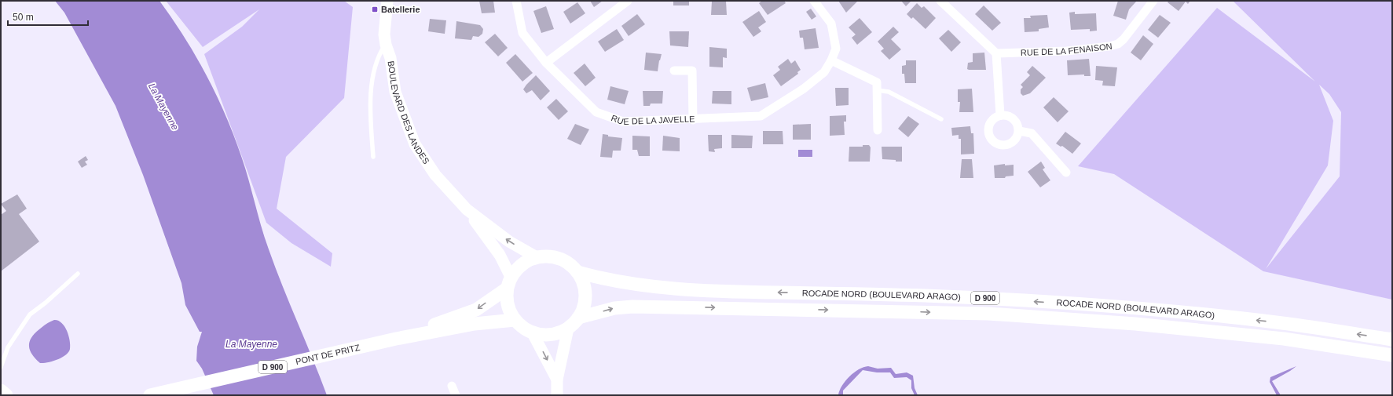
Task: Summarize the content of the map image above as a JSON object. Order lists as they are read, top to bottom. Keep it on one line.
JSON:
{"streets":{"main road":["ROCADE NORD (BOULEVARD ARAGO)","D 900","PONT DE PRITZ"],"street":["RUE DE LA FENAISON","BOULEVARD DES LANDES","RUE DE LA JAVELLE"]},"crossings":[["BOULEVARD DES LANDES","ROCADE NORD (BOULEVARD ARAGO)"],["BOULEVARD DES LANDES","PONT DE PRITZ"],["ROCADE NORD (BOULEVARD ARAGO)","PONT DE PRITZ"]],"water":["La Mayenne"],"places":{"transit":["Batellerie"]},"scale_bar":"50 m"}
